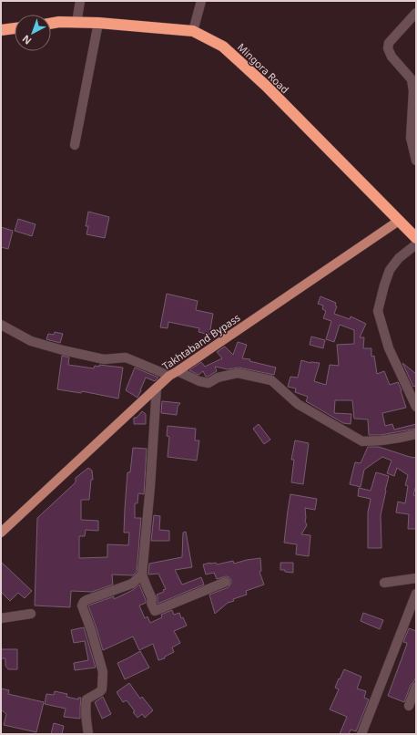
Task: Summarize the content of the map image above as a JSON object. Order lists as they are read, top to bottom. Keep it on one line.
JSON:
{"streets":{"highway":["Mingora Road"],"main road":["Takhtaband Bypass"]},"crossings":[["Mingora Road","Takhtaband Bypass"]],"north":"bottom left"}
